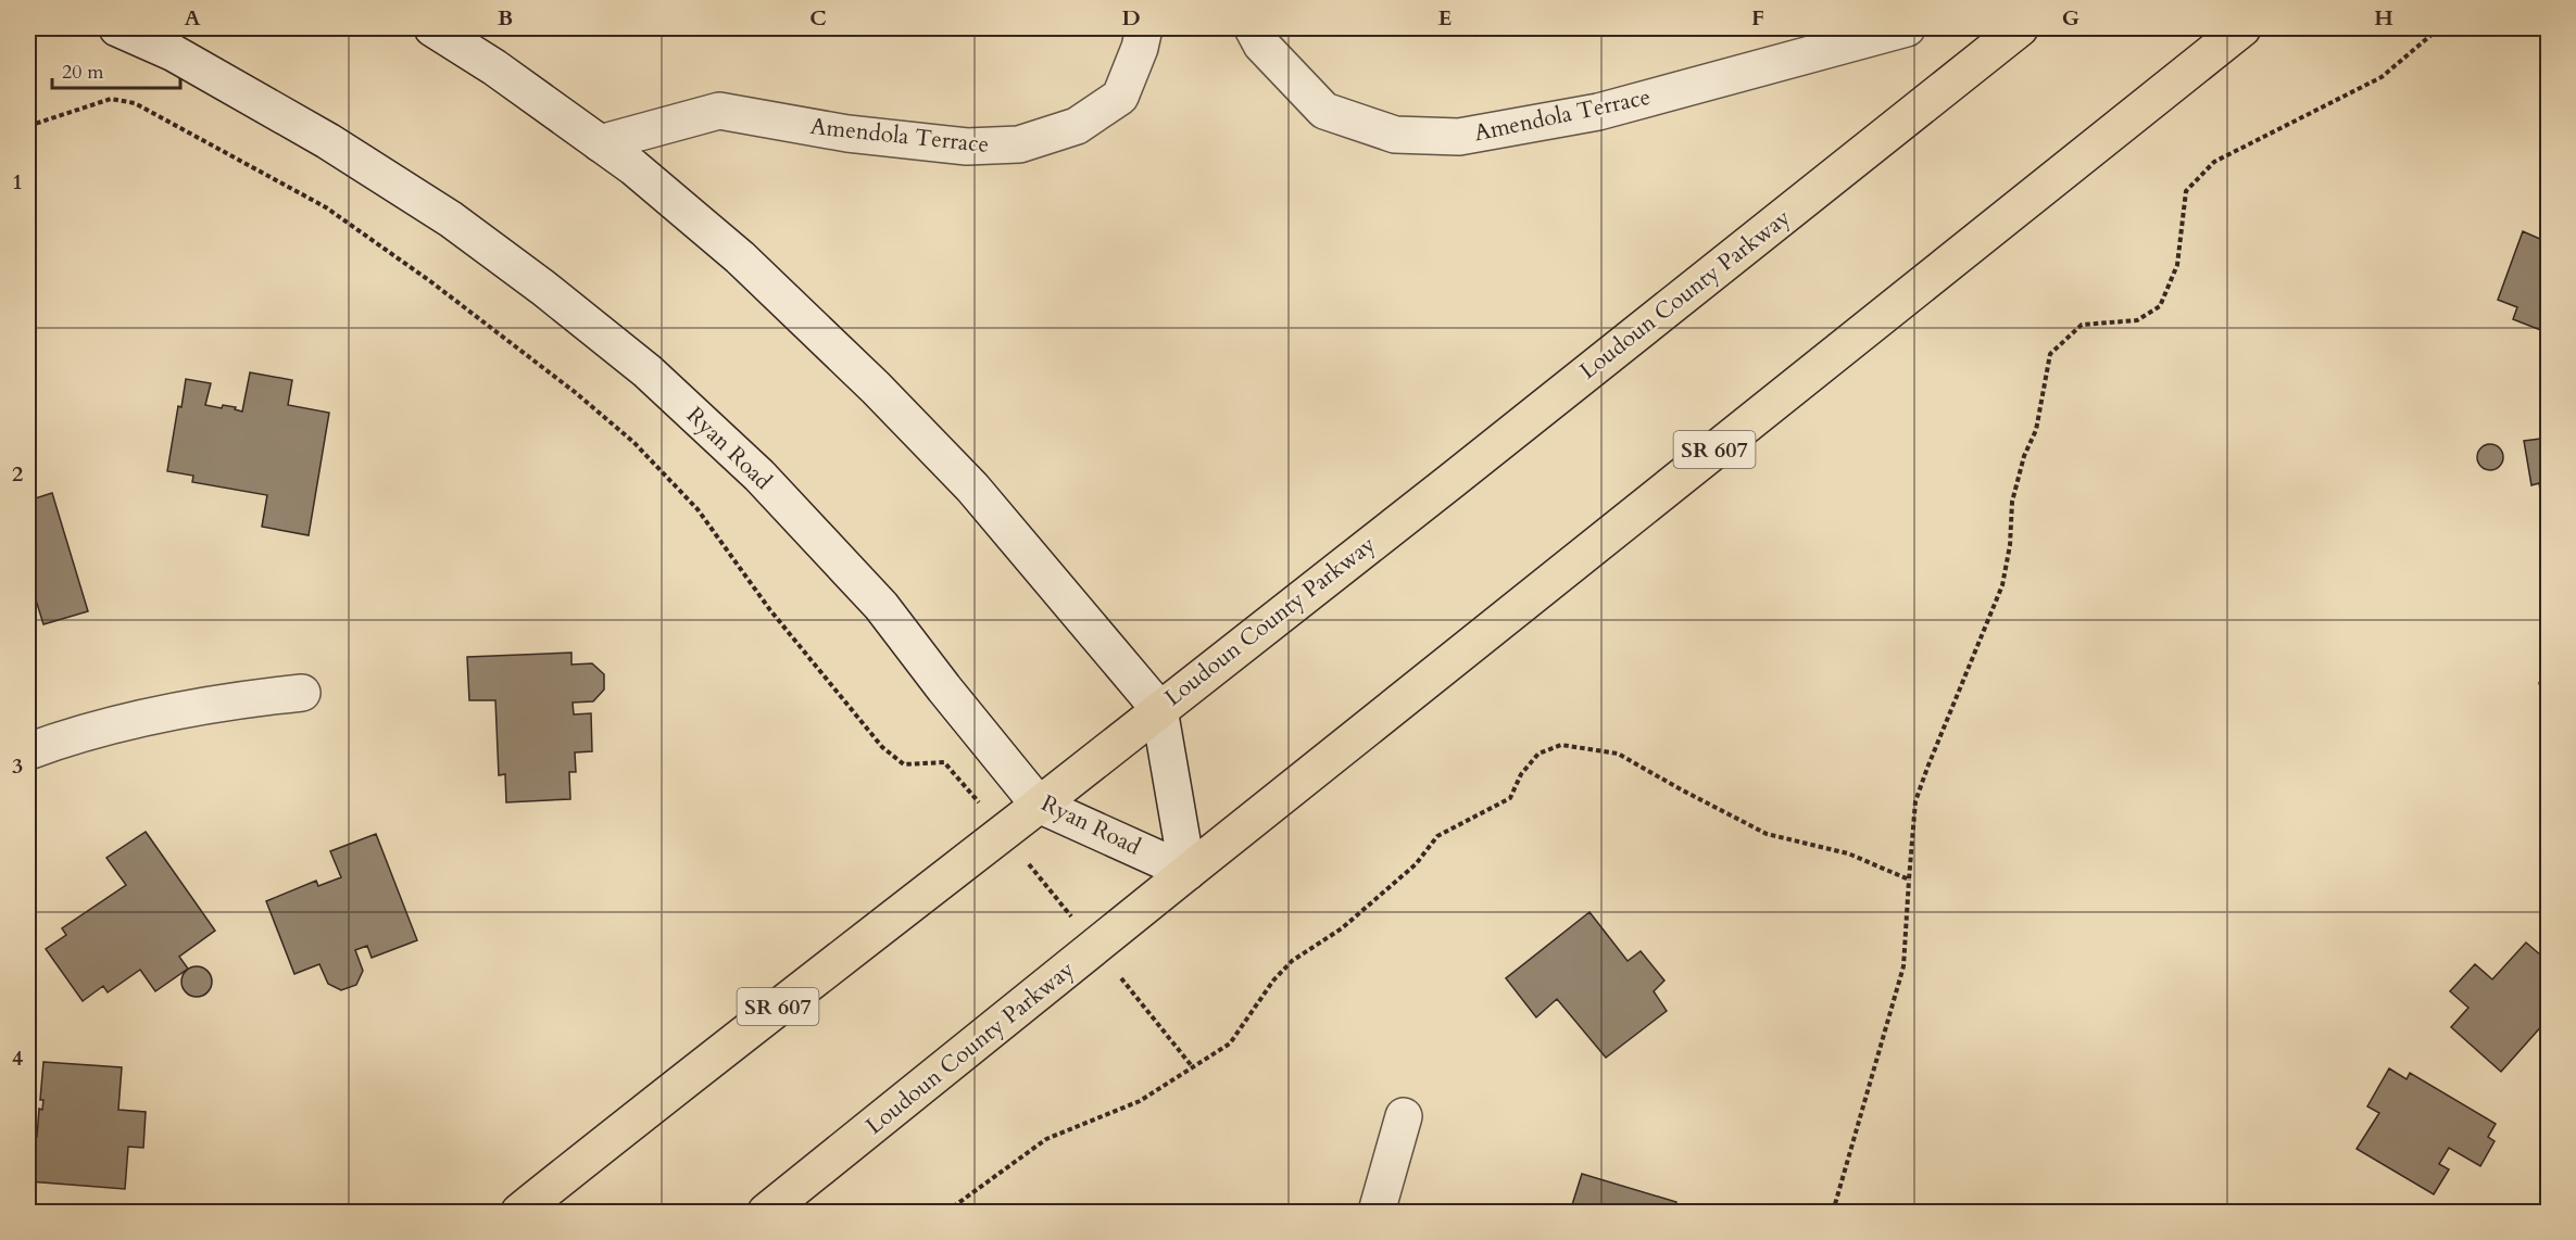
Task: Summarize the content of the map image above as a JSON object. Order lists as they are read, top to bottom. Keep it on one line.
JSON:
{"streets":{"main road":["Amendola Terrace","Loudoun County Parkway","Ryan Road","SR 607"]},"crossings":[["Loudoun County Parkway","Ryan Road"]],"scale_bar":"20 m","grid":{"columns":["A","B","C","D","E","F","G","H"],"rows":["1","2","3","4"]}}
